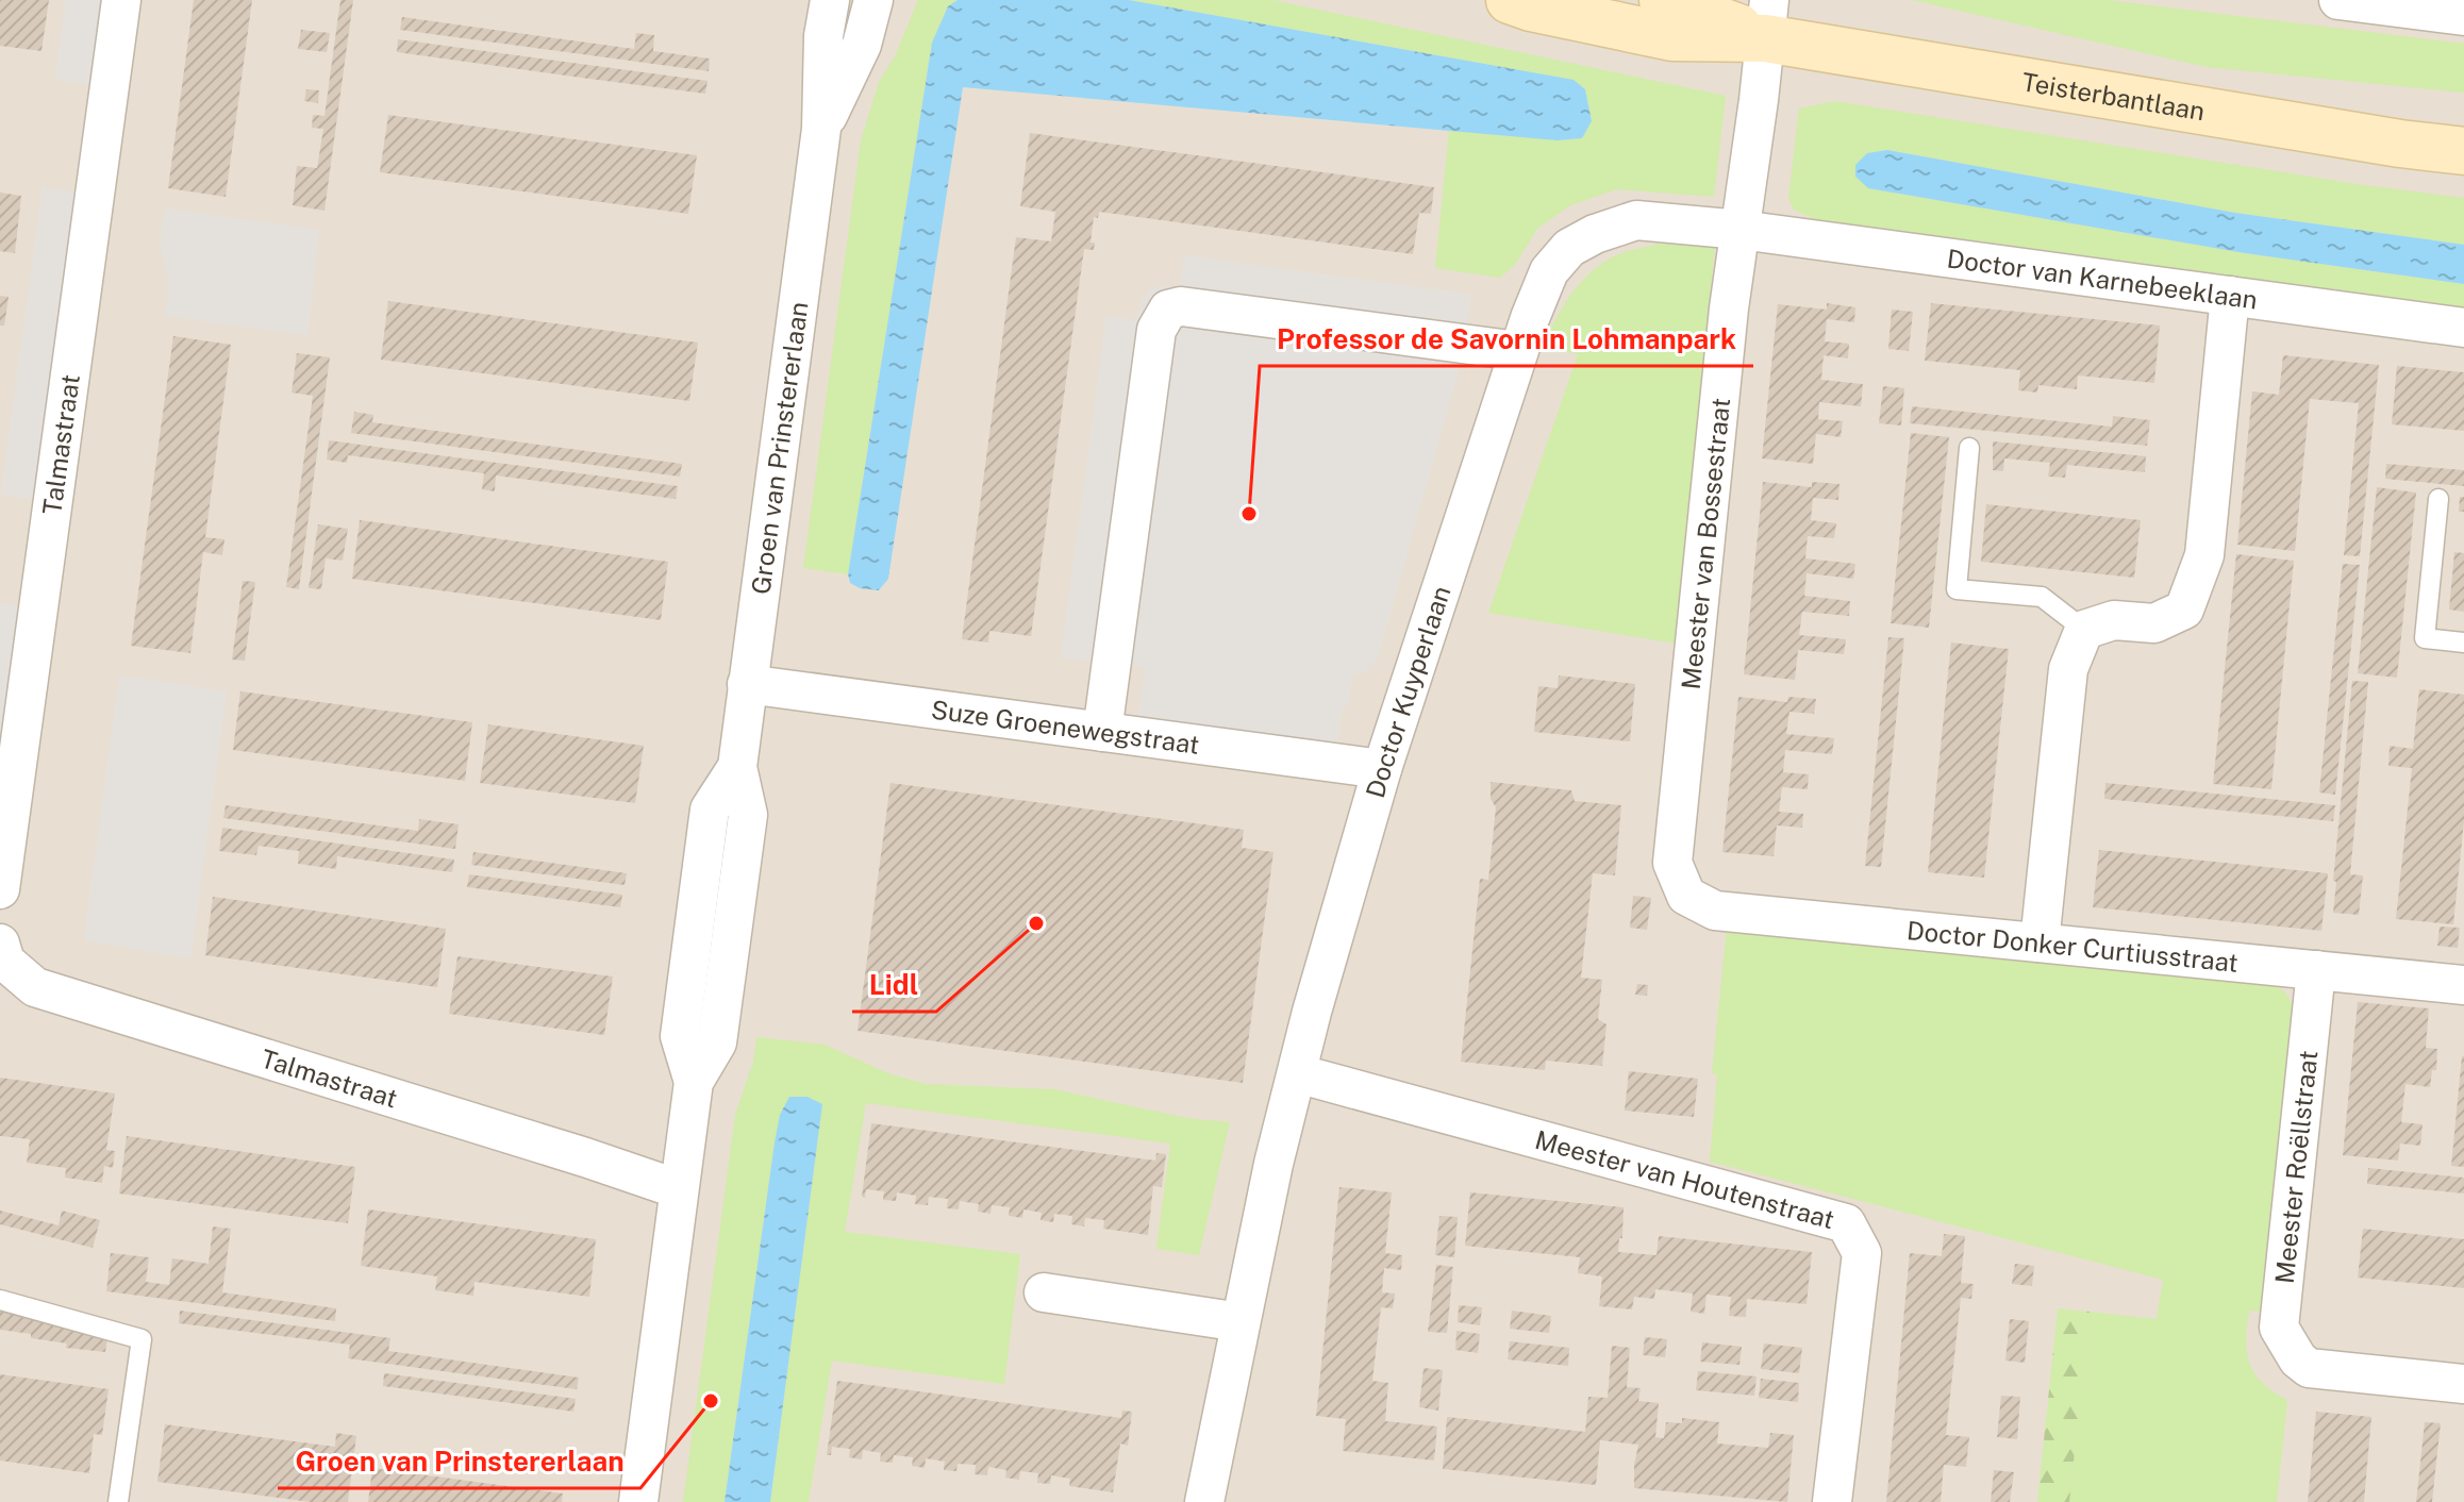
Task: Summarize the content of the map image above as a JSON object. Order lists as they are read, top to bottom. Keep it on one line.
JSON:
{"streets":{"main road":["Teisterbantlaan"],"street":["Doctor van Karnebeeklaan","Talmastraat","Groen van Prinstererlaan","Meester van Bossestraat","Doctor Kuyperlaan","Suze Groenewegstraat","Doctor Donker Curtiusstraat","Meester Roëllstraat","Meester van Houtenstraat"]},"crossings":[["Teisterbantlaan","Meester van Bossestraat"],["Doctor van Karnebeeklaan","Meester van Bossestraat"],["Doctor van Karnebeeklaan","Doctor Kuyperlaan"],["Talmastraat","Groen van Prinstererlaan"],["Groen van Prinstererlaan","Suze Groenewegstraat"],["Meester van Bossestraat","Doctor Kuyperlaan"],["Meester van Bossestraat","Doctor Donker Curtiusstraat"],["Doctor Kuyperlaan","Suze Groenewegstraat"],["Doctor Kuyperlaan","Meester van Houtenstraat"],["Doctor Donker Curtiusstraat","Meester Roëllstraat"]],"places":["Professor de Savornin Lohmanpark","Lidl","Groen van Prinstererlaan"]}
